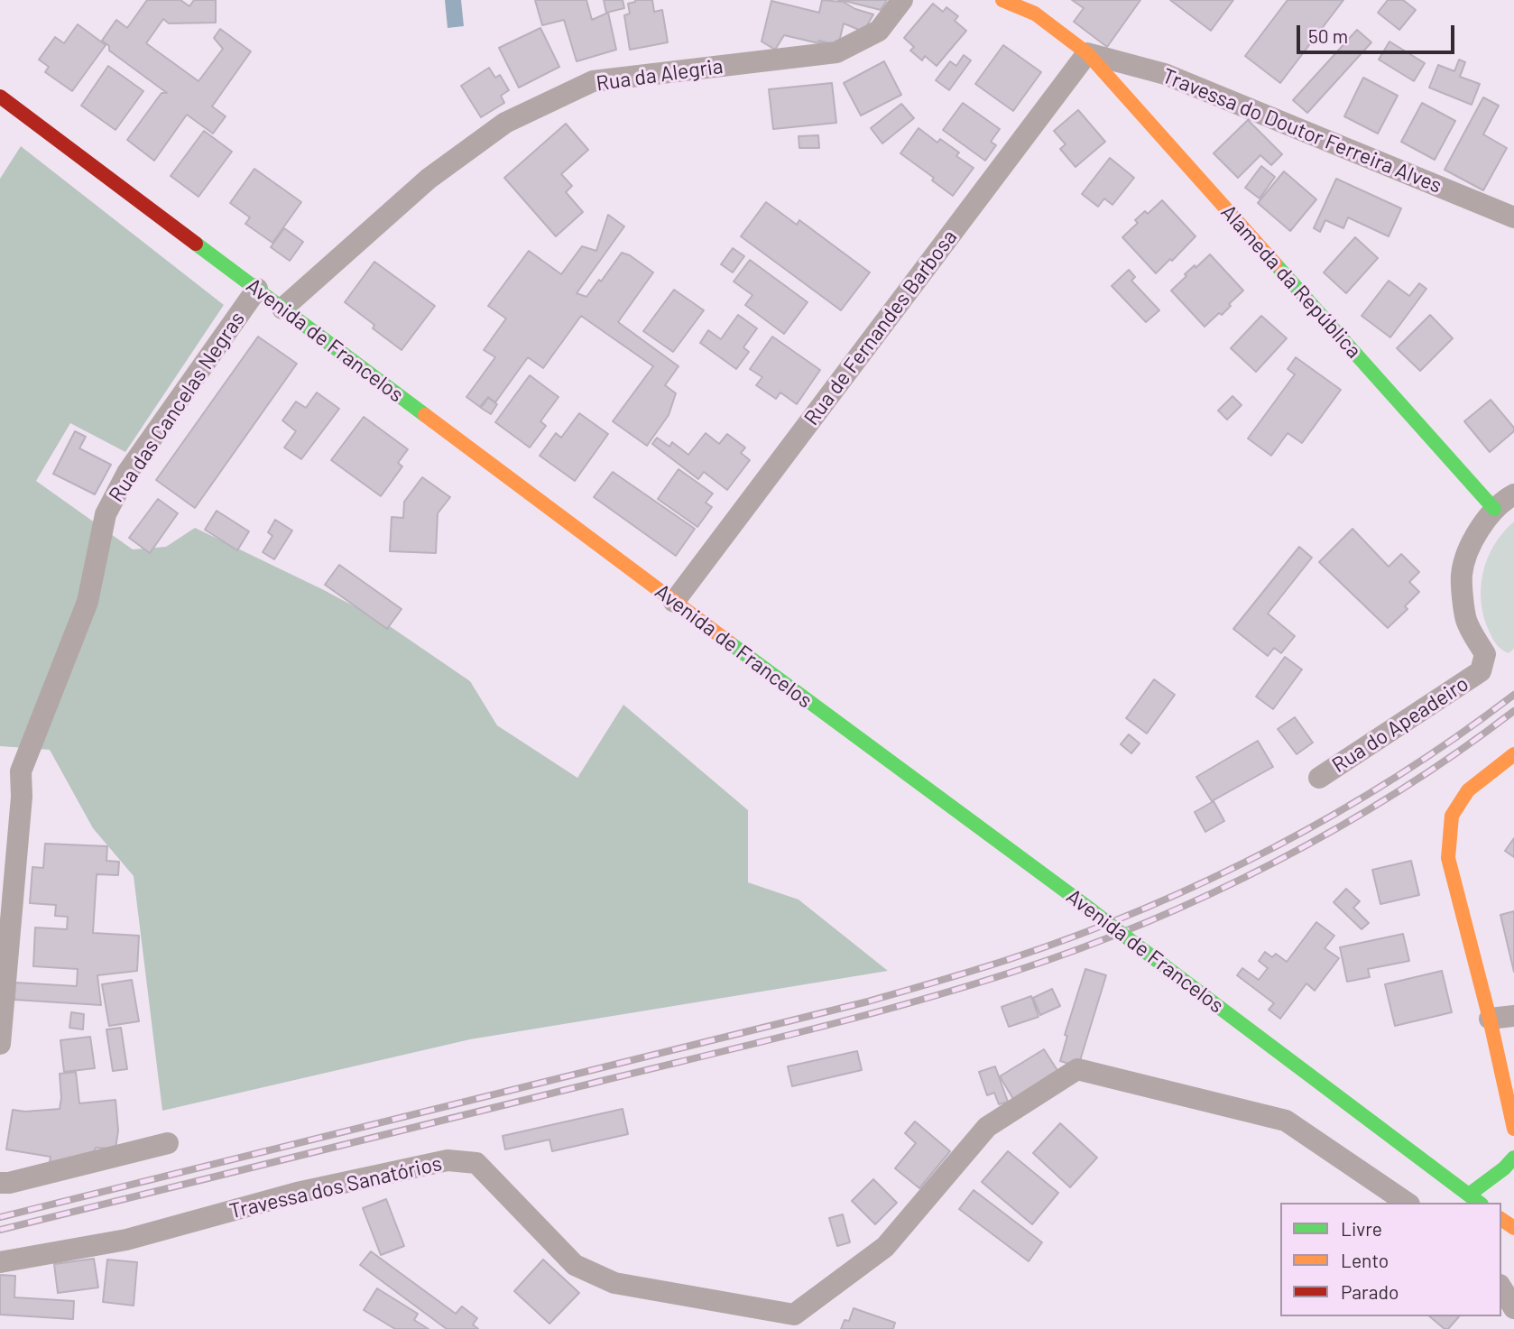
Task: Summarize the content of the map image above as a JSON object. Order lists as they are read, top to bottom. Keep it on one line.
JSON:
{"streets":{"main road":["Alameda da República","Avenida de Francelos"],"street":["Rua da Alegria","Travessa do Doutor Ferreira Alves","Rua de Fernandes Barbosa","Rua das Cancelas Negras","Rua do Apeadeiro","Travessa dos Sanatórios"]},"crossings":[["Rua da Alegria","Avenida de Francelos"],["Travessa do Doutor Ferreira Alves","Alameda da República"],["Travessa do Doutor Ferreira Alves","Rua de Fernandes Barbosa"],["Alameda da República","Rua de Fernandes Barbosa"],["Alameda da República","Rua do Apeadeiro"],["Rua de Fernandes Barbosa","Avenida de Francelos"],["Avenida de Francelos","Rua das Cancelas Negras"]],"legend":["Livre","Lento","Parado"],"scale_bar":"50 m"}
